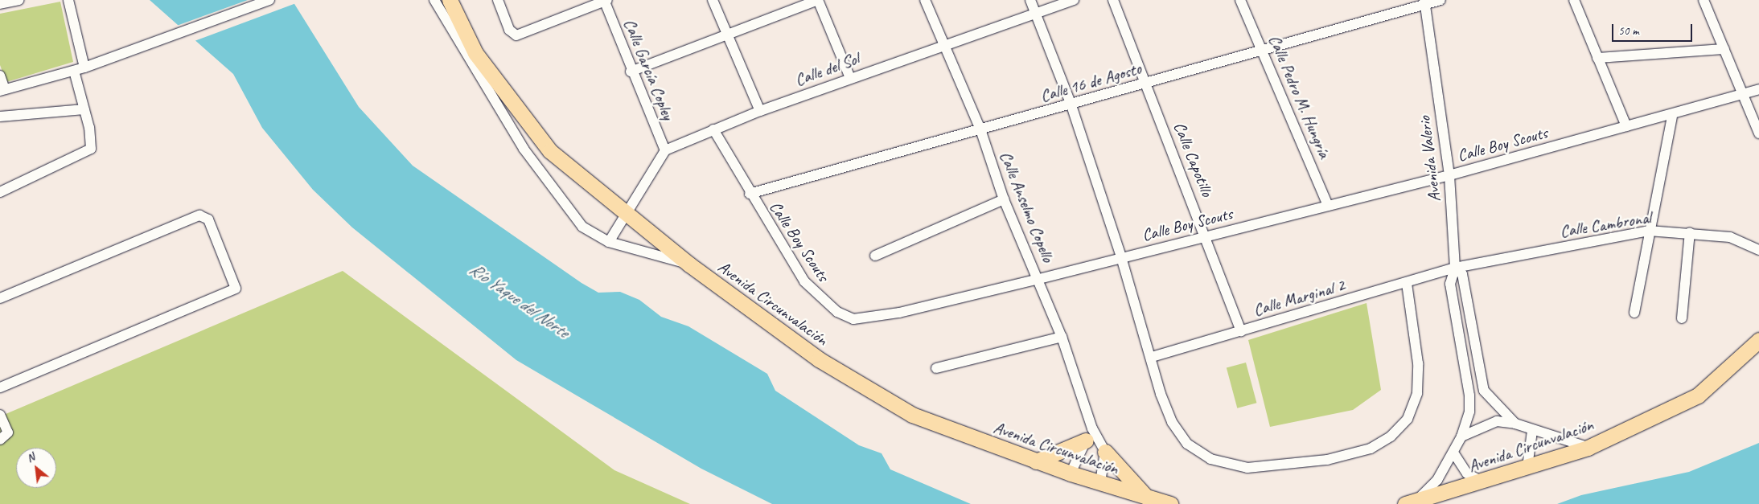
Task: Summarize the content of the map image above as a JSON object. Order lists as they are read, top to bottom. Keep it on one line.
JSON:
{"streets":{"main road":["Avenida Circunvalación"],"street":["Calle García Copley","Calle del Sol","Calle 16 de Agosto","Calle Pedro M. Hungría","Calle Boy Scouts","Calle Capotillo","Avenida Valerio","Calle Anselmo Copello","Calle Cambronal","Calle Marginal 2"]},"crossings":[["Calle García Copley","Calle del Sol"],["Calle del Sol","Calle Boy Scouts"],["Calle del Sol","Calle Anselmo Copello"],["Calle 16 de Agosto","Calle Pedro M. Hungría"],["Calle 16 de Agosto","Calle Boy Scouts"],["Calle 16 de Agosto","Calle Capotillo"],["Calle 16 de Agosto","Avenida Valerio"],["Calle 16 de Agosto","Calle Anselmo Copello"],["Calle Pedro M. Hungría","Calle Boy Scouts"],["Calle Boy Scouts","Calle Capotillo"],["Calle Boy Scouts","Avenida Valerio"],["Calle Boy Scouts","Calle Anselmo Copello"],["Calle Capotillo","Calle Marginal 2"],["Avenida Valerio","Calle Cambronal"],["Avenida Valerio","Calle Marginal 2"],["Avenida Valerio","Avenida Circunvalación"],["Calle Cambronal","Calle Marginal 2"]],"water":["Río Yaque del Norte"],"scale_bar":"50 m","north":"top left"}
